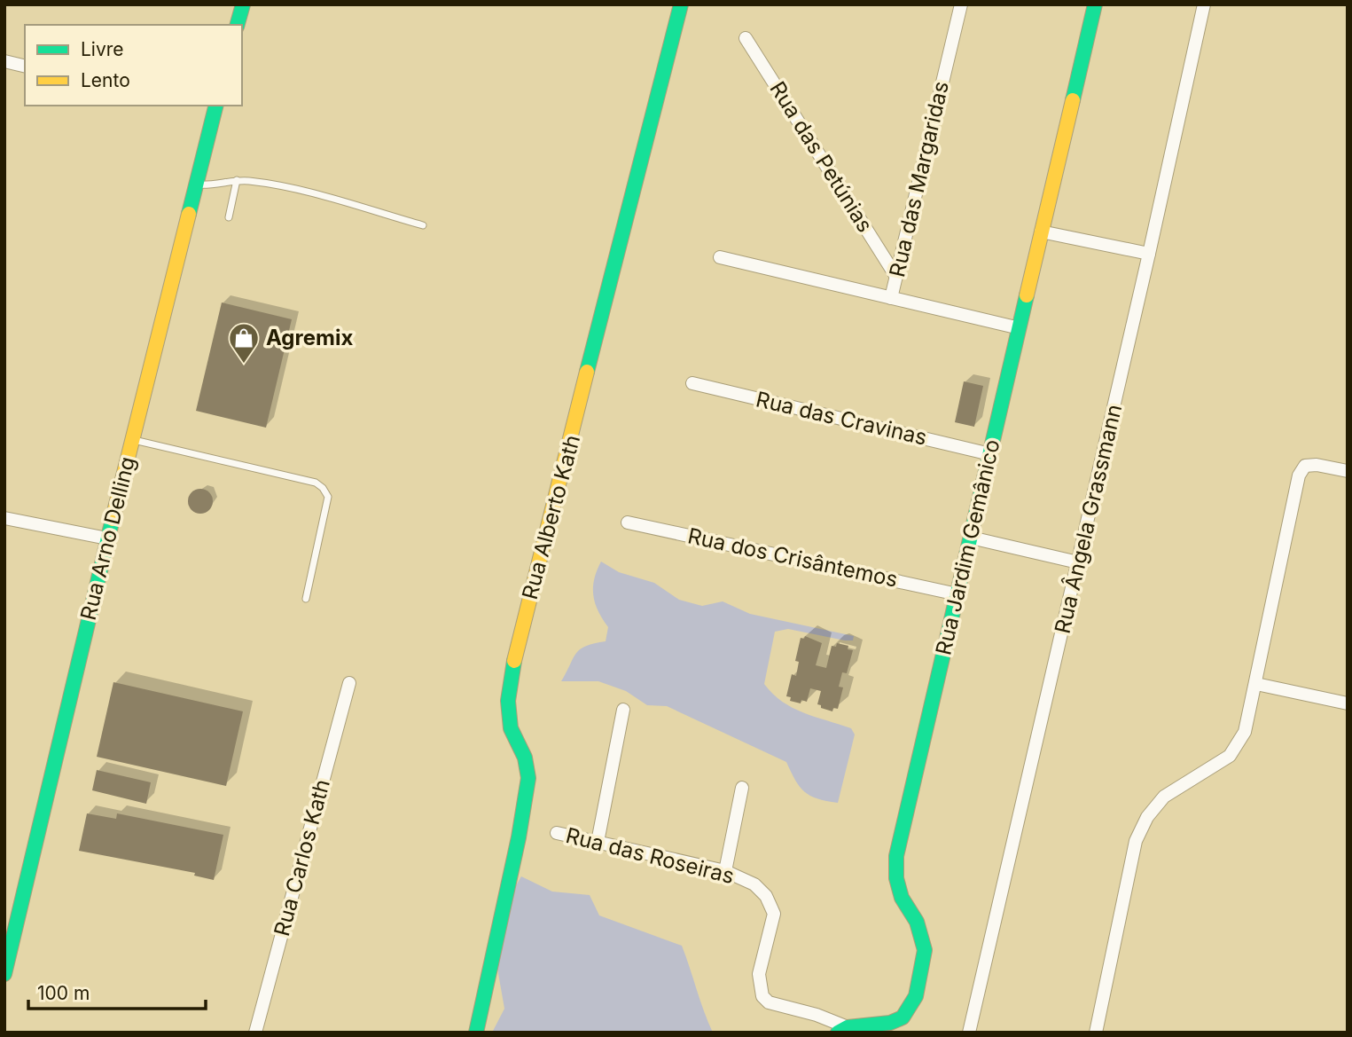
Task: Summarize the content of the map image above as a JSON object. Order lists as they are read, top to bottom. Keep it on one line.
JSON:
{"streets":{"street":["Rua das Petúnias","Rua das Margaridas","Rua das Cravinas","Rua Alberto Kath","Rua Ângela Grassmann","Rua Arno Delling","Rua Jardim Gemânico","Rua dos Crisântemos","Rua das Roseiras","Rua Carlos Kath"]},"crossings":[["Rua das Petúnias","Rua das Margaridas"],["Rua das Margaridas","Rua Jardim Gemânico"],["Rua das Cravinas","Rua Jardim Gemânico"],["Rua Jardim Gemânico","Rua dos Crisântemos"],["Rua Jardim Gemânico","Rua das Roseiras"]],"places":{"shop":["Agremix"]},"legend":["Livre","Lento"],"scale_bar":"100 m"}
